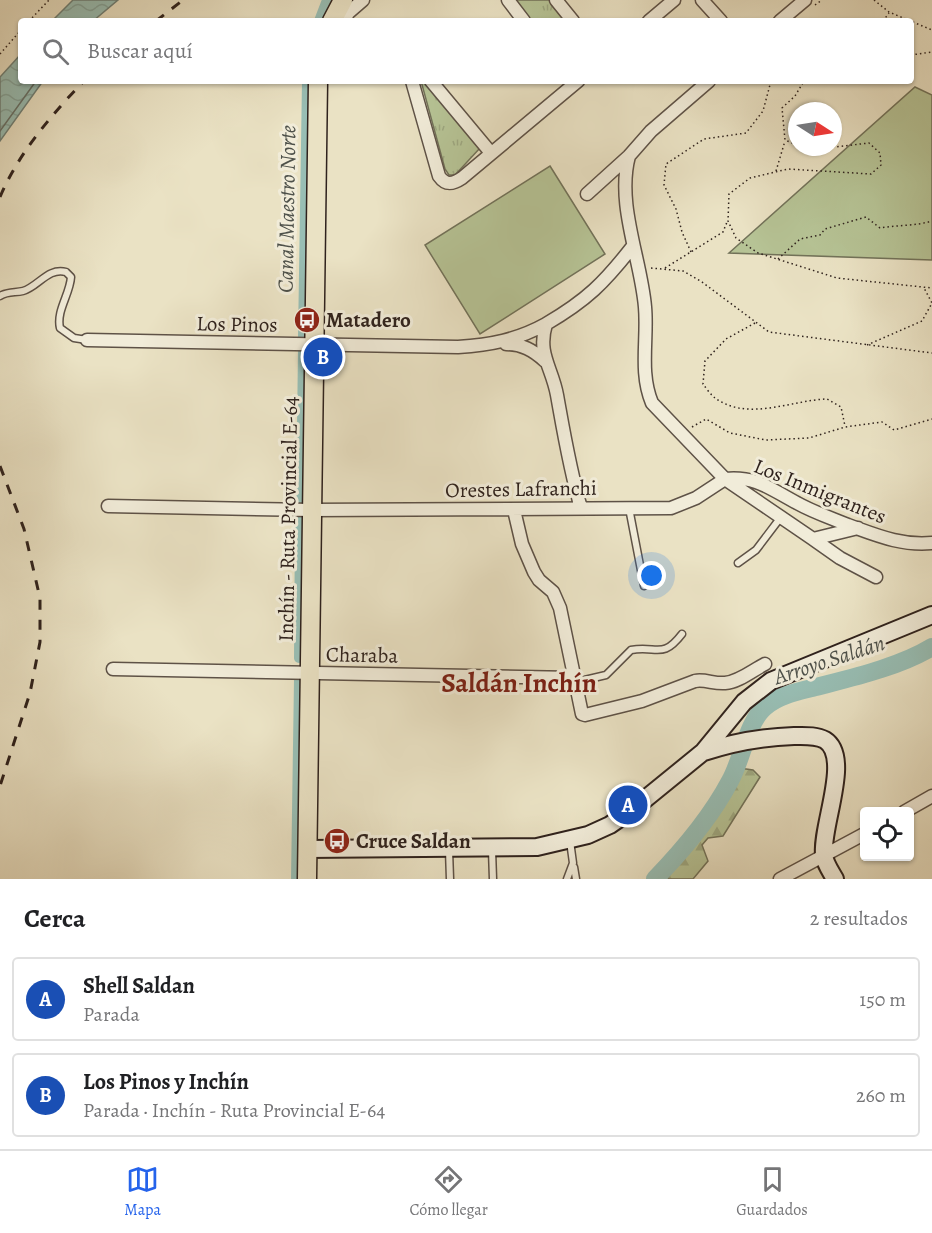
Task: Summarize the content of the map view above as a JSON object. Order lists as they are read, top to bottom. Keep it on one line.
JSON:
{"streets":{"main road":["Inchín - Ruta Provincial E-64"],"street":["Los Pinos","Orestes Lafranchi","Los Inmigrantes","Charaba"]},"crossings":[["Los Pinos","Los Inmigrantes"],["Los Pinos","Inchín - Ruta Provincial E-64"],["Orestes Lafranchi","Los Inmigrantes"],["Orestes Lafranchi","Inchín - Ruta Provincial E-64"],["Inchín - Ruta Provincial E-64","Charaba"]],"districts":["Saldán Inchín"],"water":["Canal Maestro Norte","Arroyo Saldán"],"places":{"bus stop":["Matadero","Cruce Saldan"]},"north":"right","page":{"search":"Buscar aquí","pins":["B","A"],"heading":["Cerca","2 resultados"],"list":[{"mark":"A","name":"Shell Saldan","note":"Parada","value":"150 m"},{"mark":"B","name":"Los Pinos y Inchín","note":"Parada · Inchín - Ruta Provincial E-64","value":"260 m"}],"nav":["Mapa","Cómo llegar","Guardados"]}}
